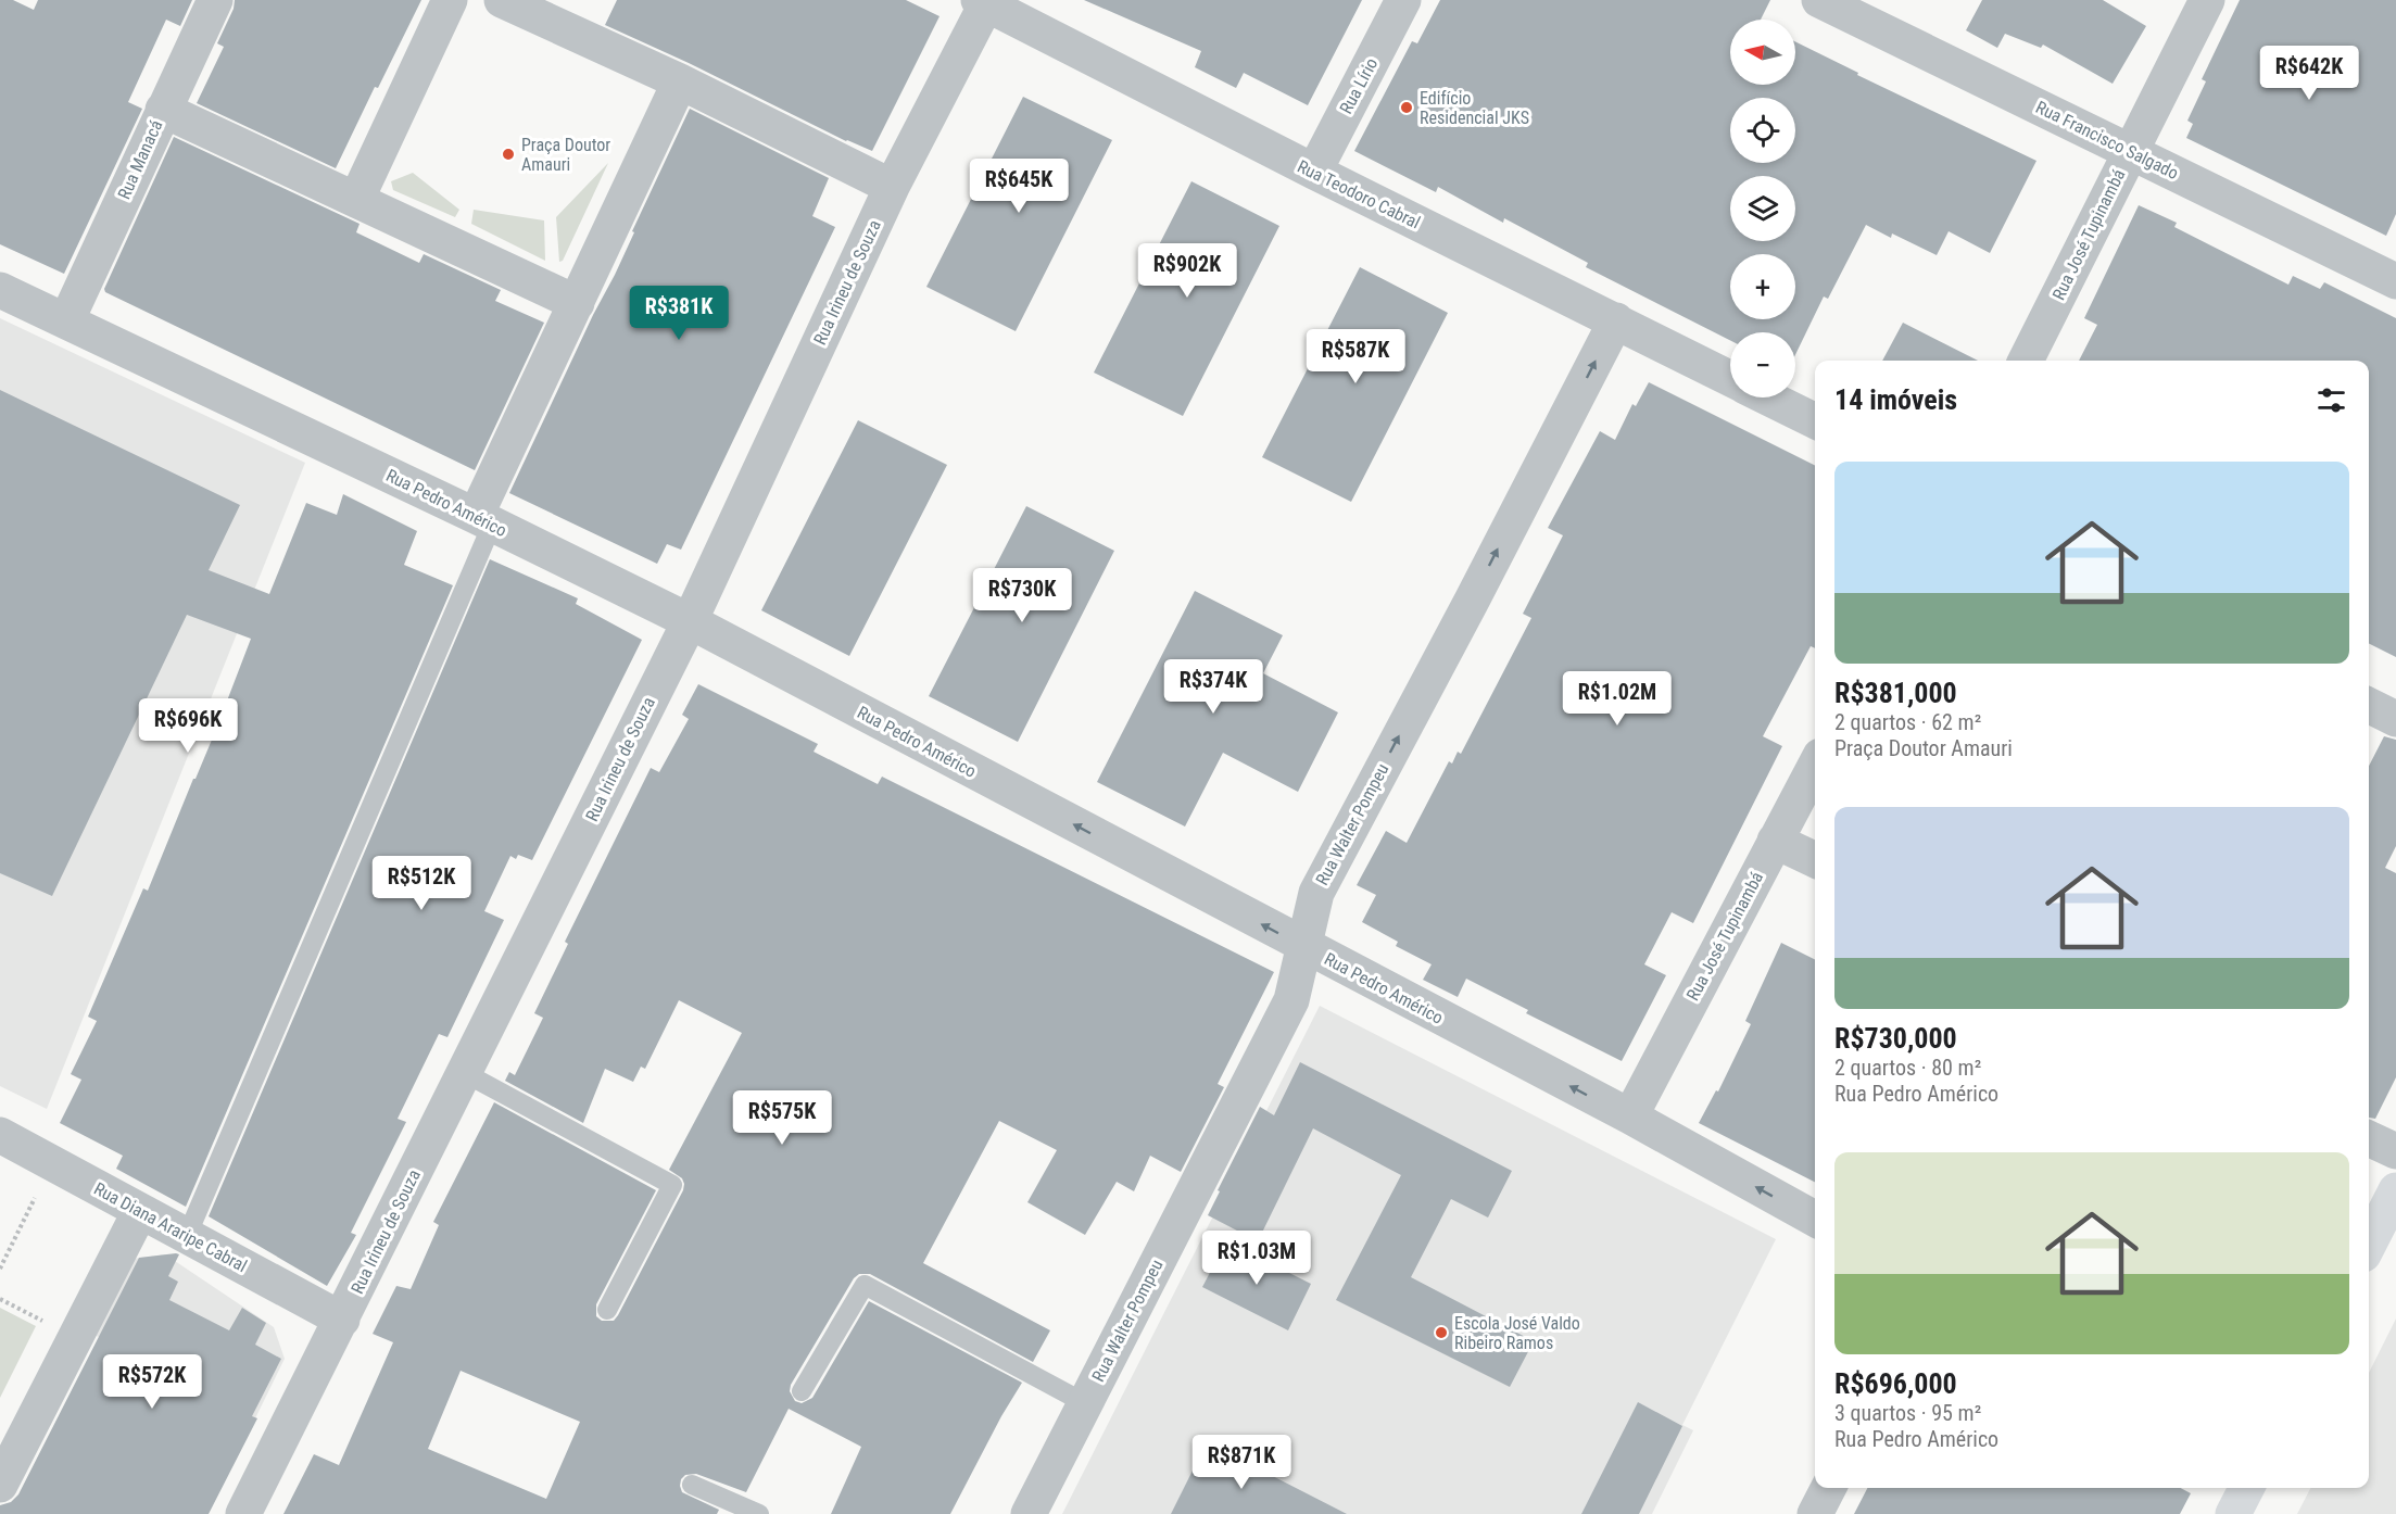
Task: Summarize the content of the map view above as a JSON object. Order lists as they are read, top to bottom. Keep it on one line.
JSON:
{"streets":{"street":["Rua Lírio","Rua Francisco Salgado","Rua Manacá","Rua Teodoro Cabral","Rua José Tupinambá","Rua Irineu de Souza","Rua Pedro Américo","Rua Walter Pompeu","Rua Diana Araripe Cabral"]},"crossings":[["Rua Lírio","Rua Teodoro Cabral"],["Rua Francisco Salgado","Rua José Tupinambá"],["Rua Manacá","Rua Pedro Américo"],["Rua Teodoro Cabral","Rua Irineu de Souza"],["Rua Teodoro Cabral","Rua Walter Pompeu"],["Rua José Tupinambá","Rua Pedro Américo"],["Rua Irineu de Souza","Rua Pedro Américo"],["Rua Irineu de Souza","Rua Diana Araripe Cabral"],["Rua Pedro Américo","Rua Walter Pompeu"]],"one_way":["Rua Pedro Américo","Rua Walter Pompeu"],"places":["Edifício Residencial JKS","Praça Doutor Amauri","Escola José Valdo Ribeiro Ramos"],"north":"left","page":{"map_buttons":["+","−"],"price":["R$642K","R$645K","R$902K","R$381K","R$587K","R$730K","R$374K","R$1.02M","R$696K","R$512K","R$575K","R$1.03M","R$572K","R$871K"],"heading":"14 imóveis","list":[{"name":"R$381,000","note":"2 quartos · 62 m² · Praça Doutor Amauri"},{"name":"R$730,000","note":"2 quartos · 80 m² · Rua Pedro Américo"},{"name":"R$696,000","note":"3 quartos · 95 m² · Rua Pedro Américo"}]}}
